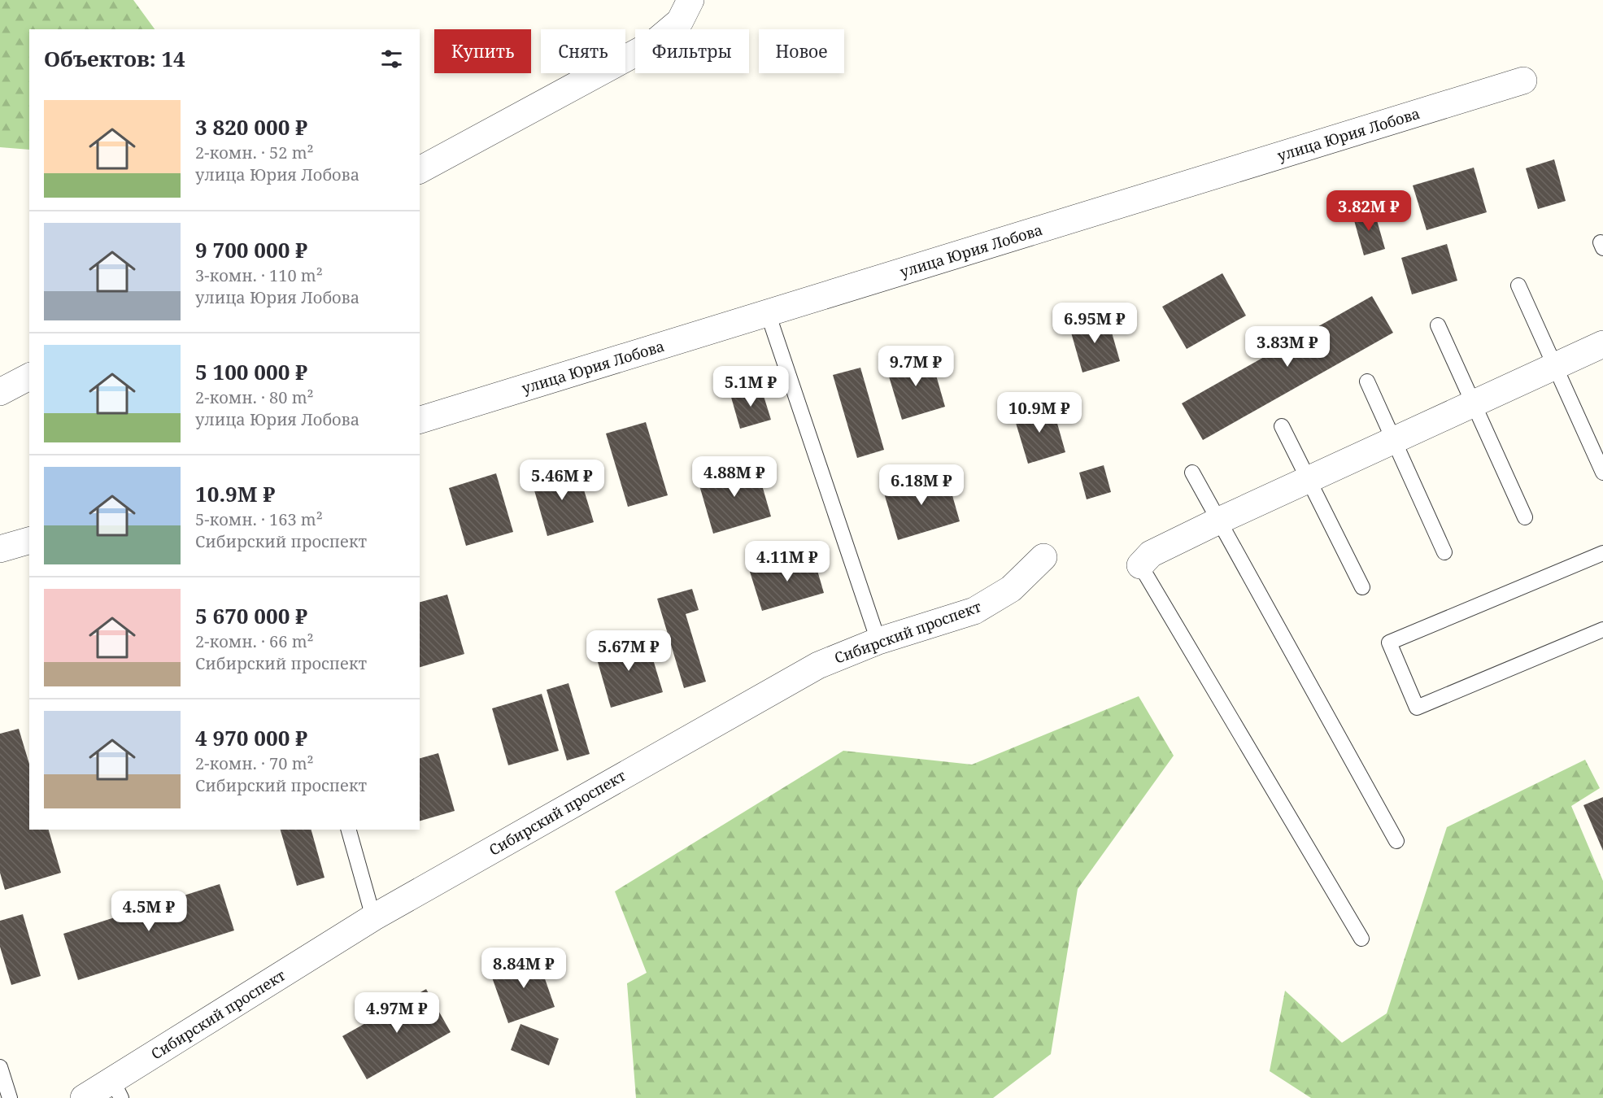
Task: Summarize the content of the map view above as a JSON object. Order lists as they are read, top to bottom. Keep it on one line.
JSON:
{"streets":{"street":["улица Юрия Лобова","Сибирский проспект"]},"page":{"chip":["Купить","Снять","Фильтры","Новое"],"heading":"Объектов: 14","list":[{"name":"3 820 000 ₽","note":"2-комн. · 52 m² · улица Юрия Лобова"},{"name":"9 700 000 ₽","note":"3-комн. · 110 m² · улица Юрия Лобова"},{"name":"5 100 000 ₽","note":"2-комн. · 80 m² · улица Юрия Лобова"},{"name":"10.9M ₽","note":"5-комн. · 163 m² · Сибирский проспект"},{"name":"5 670 000 ₽","note":"2-комн. · 66 m² · Сибирский проспект"},{"name":"4 970 000 ₽","note":"2-комн. · 70 m² · Сибирский проспект"}],"price":["3.82M ₽","6.95M ₽","3.83M ₽","9.7M ₽","5.1M ₽","10.9M ₽","4.88M ₽","5.46M ₽","6.18M ₽","4.11M ₽","5.67M ₽","4.5M ₽","8.84M ₽","4.97M ₽"]}}
